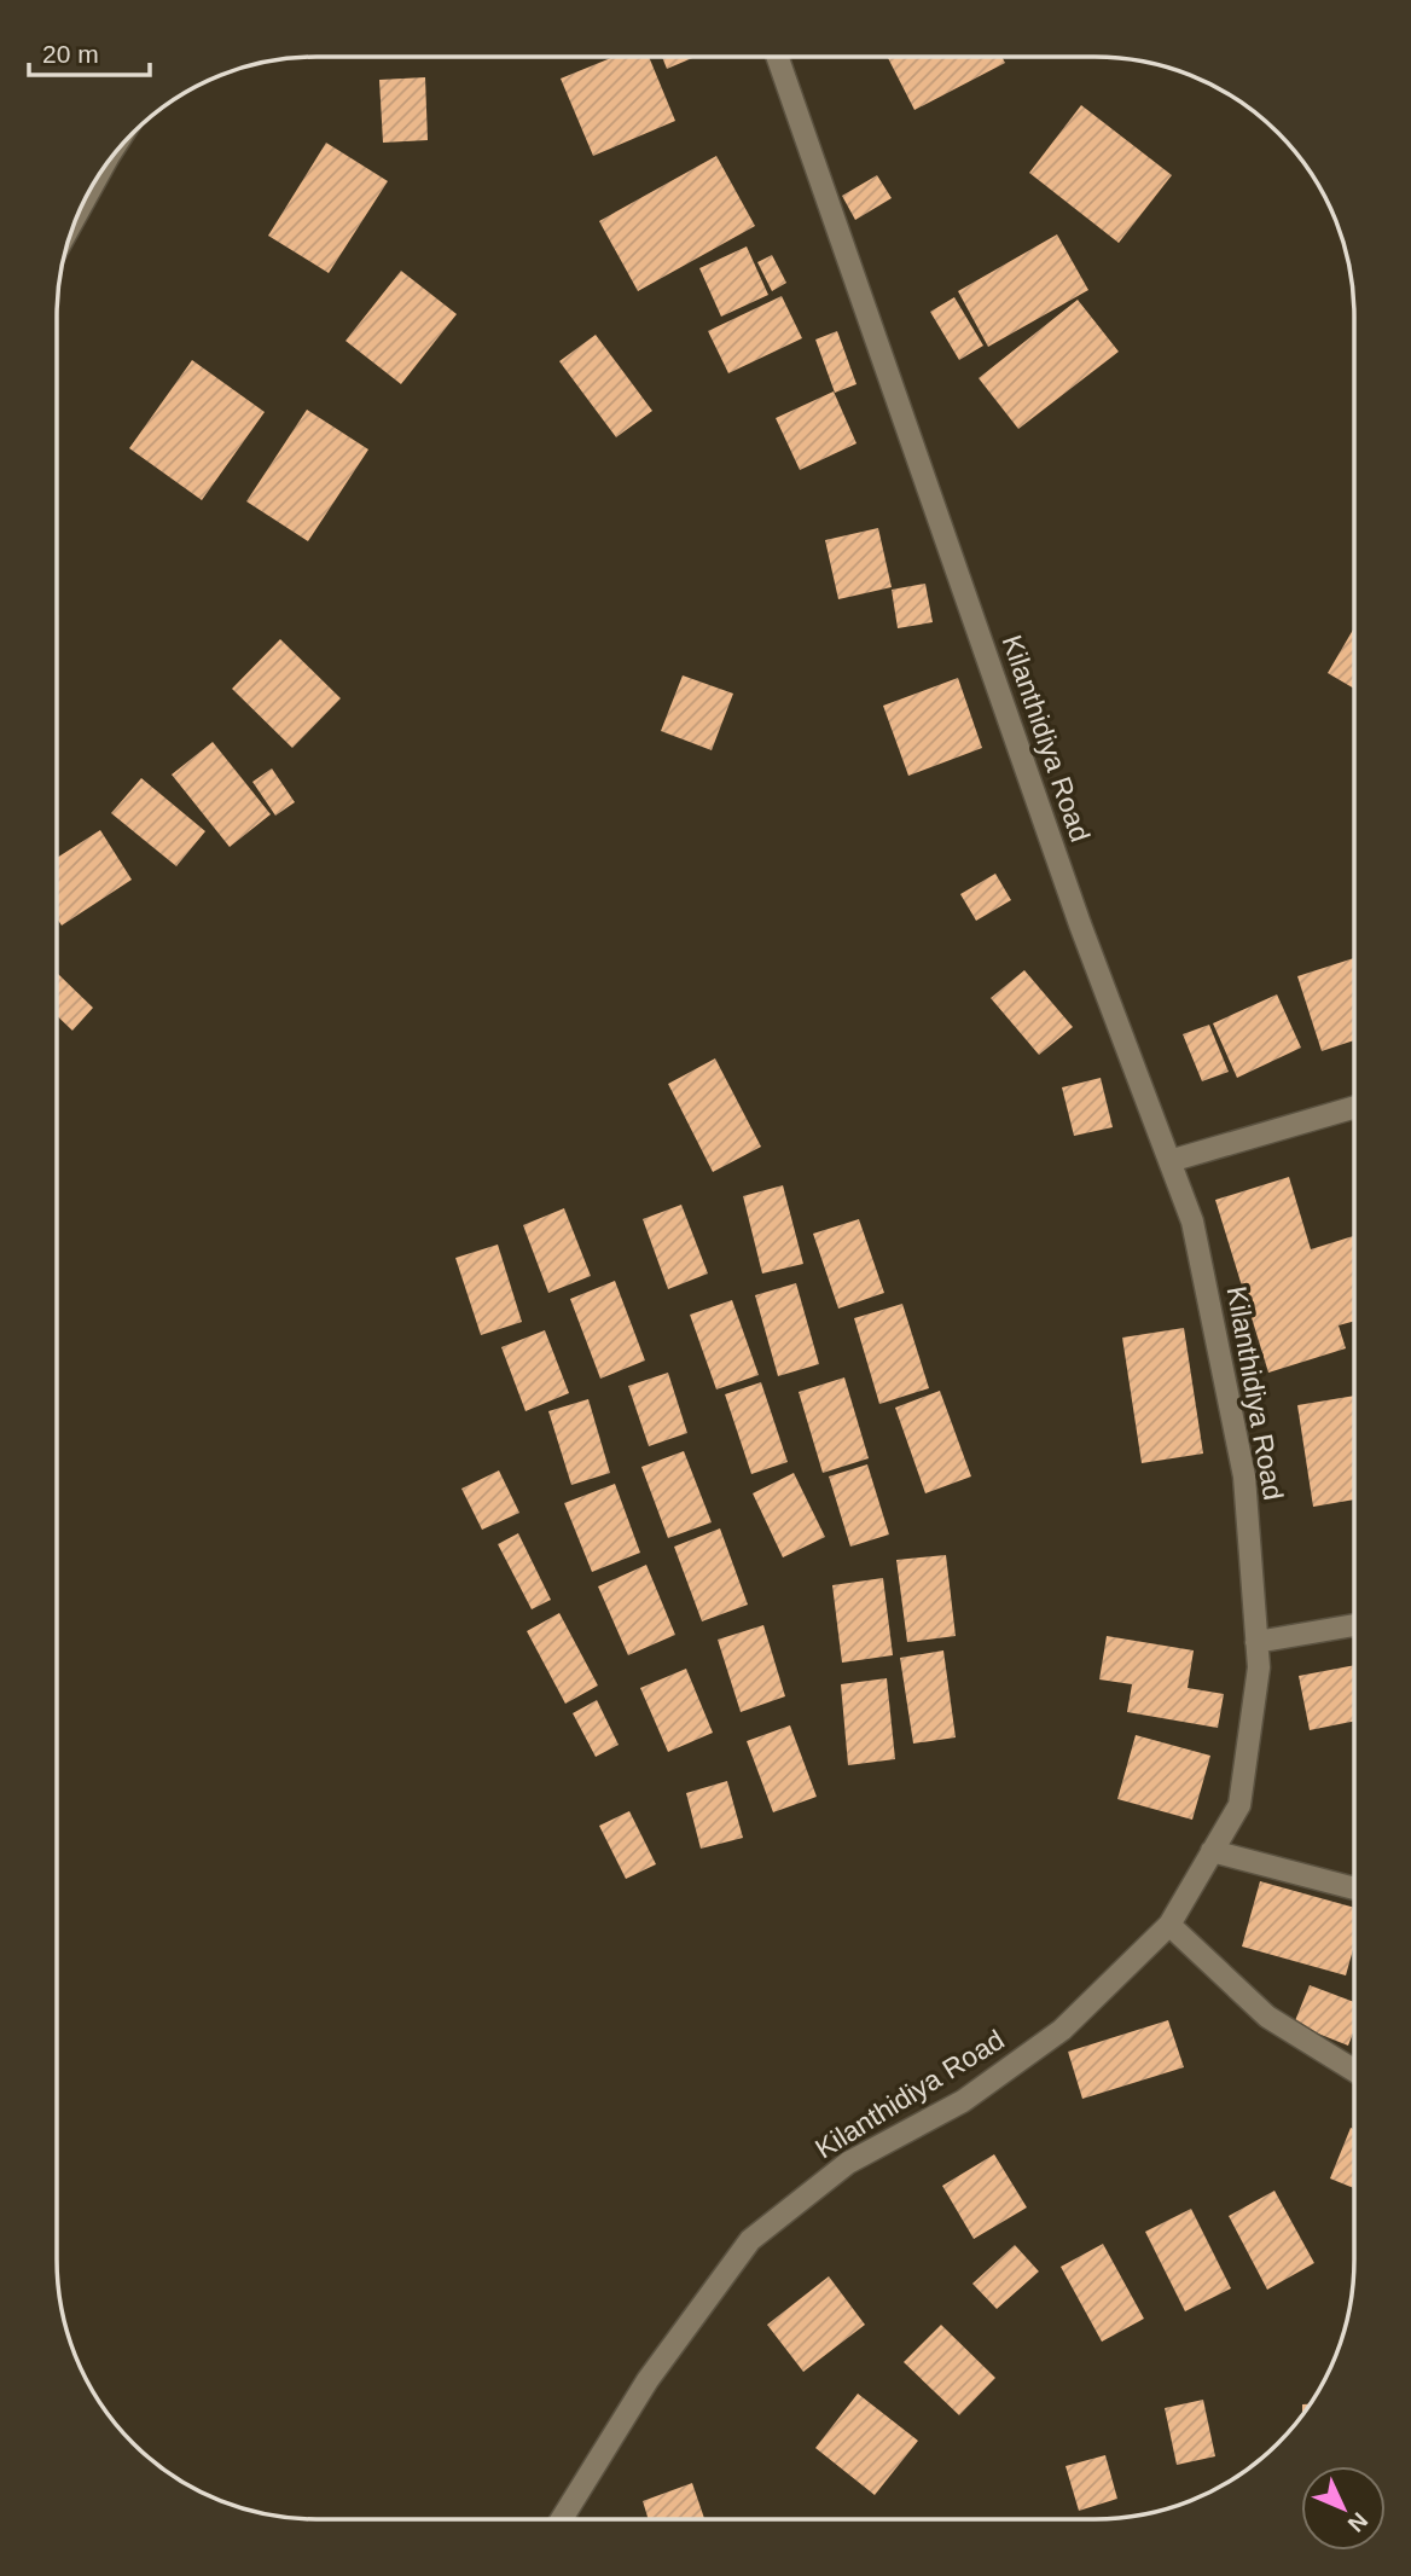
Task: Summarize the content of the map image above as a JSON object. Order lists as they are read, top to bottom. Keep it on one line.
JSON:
{"streets":{"street":["Kilanthidiya Road"]},"scale_bar":"20 m","north":"bottom right"}
